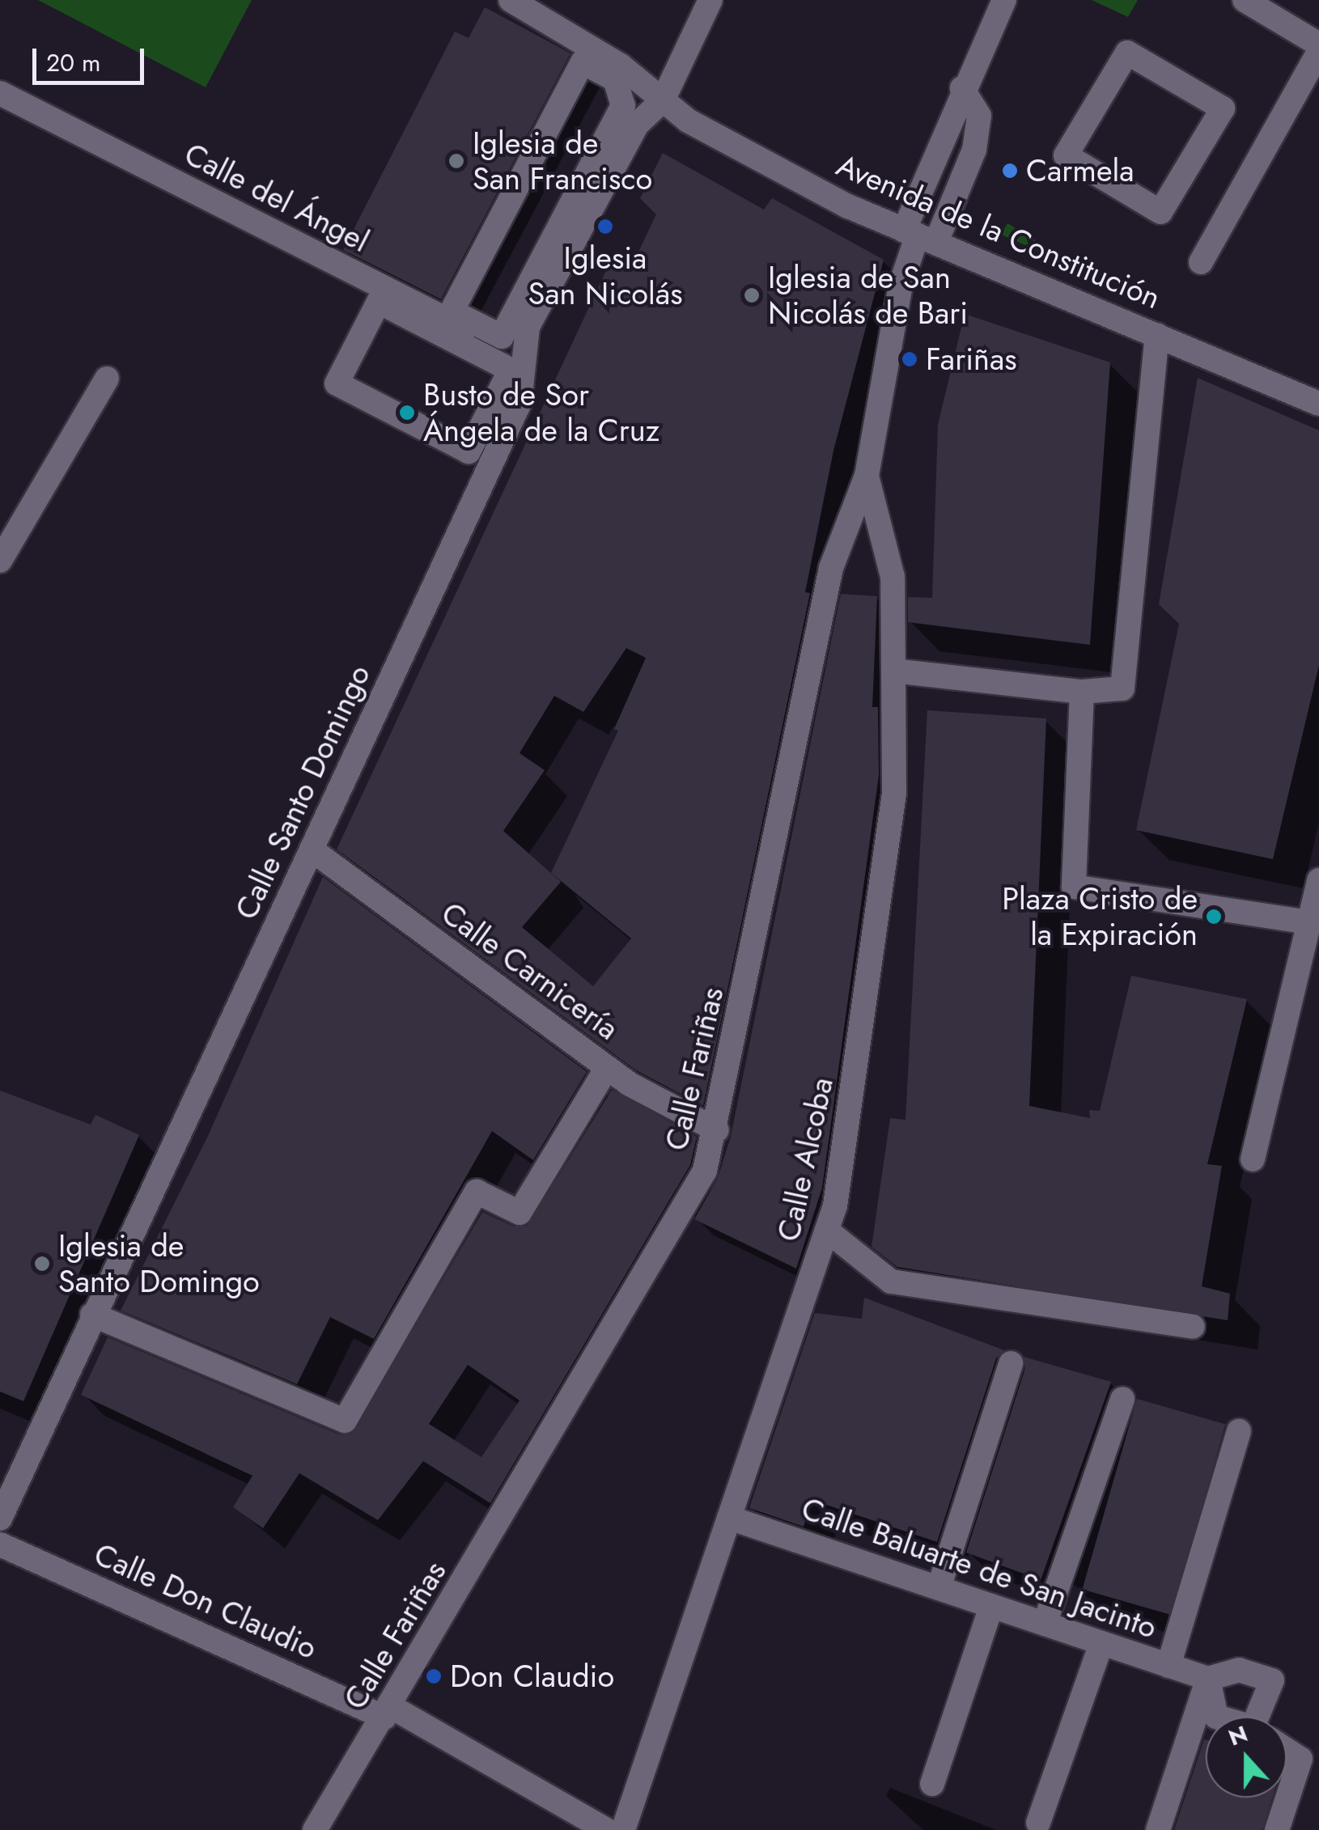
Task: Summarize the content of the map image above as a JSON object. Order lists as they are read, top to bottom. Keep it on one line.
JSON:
{"streets":{"street":["Calle del Ángel","Avenida de la Constitución","Calle Santo Domingo","Calle Carnicería","Calle Fariñas","Calle Alcoba","Calle Baluarte de San Jacinto","Calle Don Claudio"]},"crossings":[["Calle del Ángel","Calle Santo Domingo"],["Avenida de la Constitución","Calle Santo Domingo"],["Avenida de la Constitución","Calle Fariñas"],["Calle Santo Domingo","Calle Carnicería"],["Calle Carnicería","Calle Fariñas"],["Calle Fariñas","Calle Alcoba"],["Calle Fariñas","Calle Don Claudio"],["Calle Alcoba","Calle Baluarte de San Jacinto"]],"places":["Iglesia de San Francisco","Carmela","Iglesia San Nicolás","Iglesia de San Nicolás de Bari","Fariñas","Busto de Sor Ángela de la Cruz","Plaza Cristo de la Expiración","Iglesia de Santo Domingo","Don Claudio"],"scale_bar":"20 m","north":"top"}
